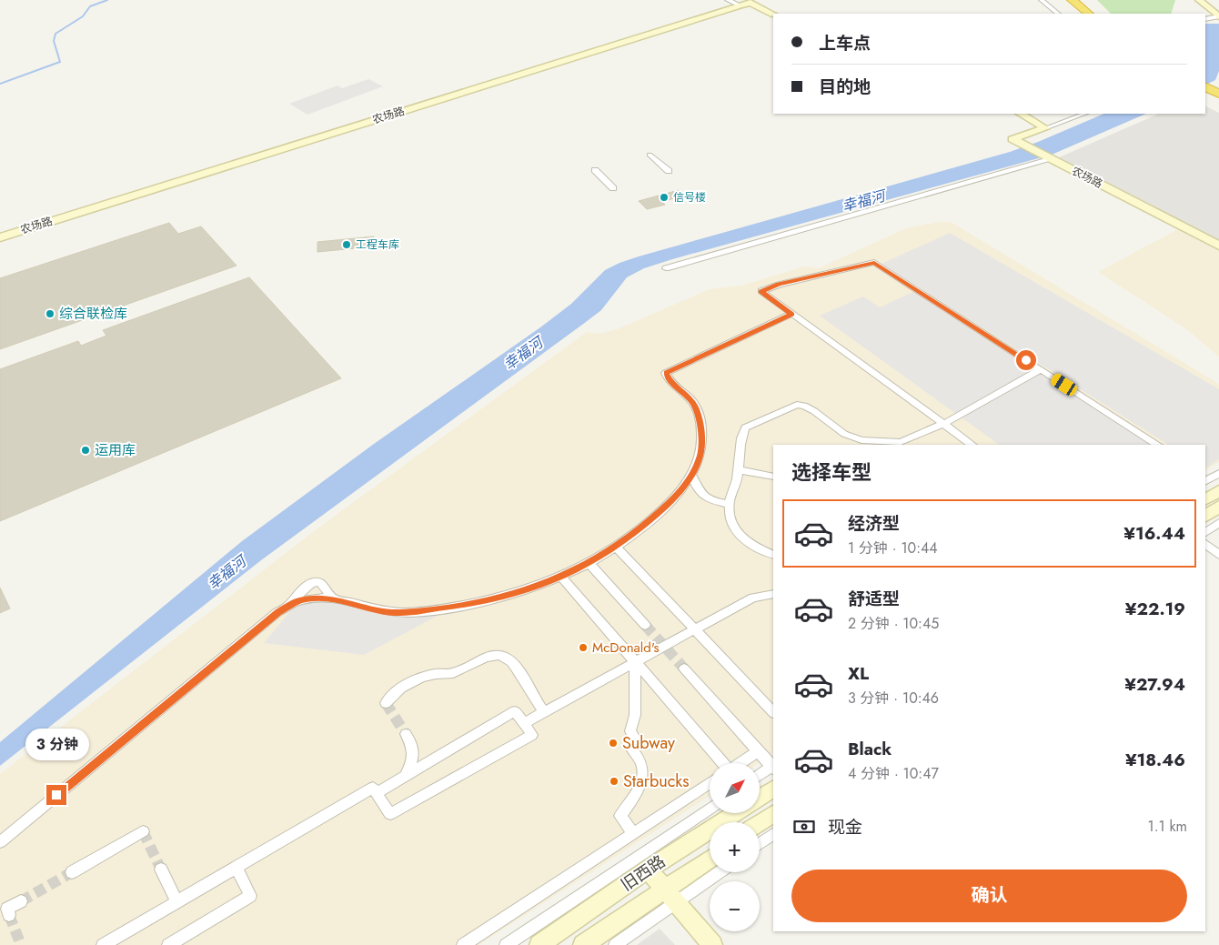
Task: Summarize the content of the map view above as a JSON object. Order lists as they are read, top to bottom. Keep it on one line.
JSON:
{"streets":{"street":["农场路","旧西路"]},"water":["幸福河"],"places":["信号楼","工程车库","综合联检库","运用库","McDonald's","Subway","Starbucks"],"north":"top right","page":{"banner":["上车点","目的地"],"heading":"选择车型","list":[{"name":"经济型","note":"1 分钟 · 10:44","value":"¥16.44"},{"name":"舒适型","note":"2 分钟 · 10:45","value":"¥22.19"},{"name":"XL","note":"3 分钟 · 10:46","value":"¥27.94"},{"name":"Black","note":"4 分钟 · 10:47","value":"¥18.46"}],"bubble":"3 分钟","map_buttons":["+","−"],"pay":["现金","1.1 km"],"buttons":"确认"}}
